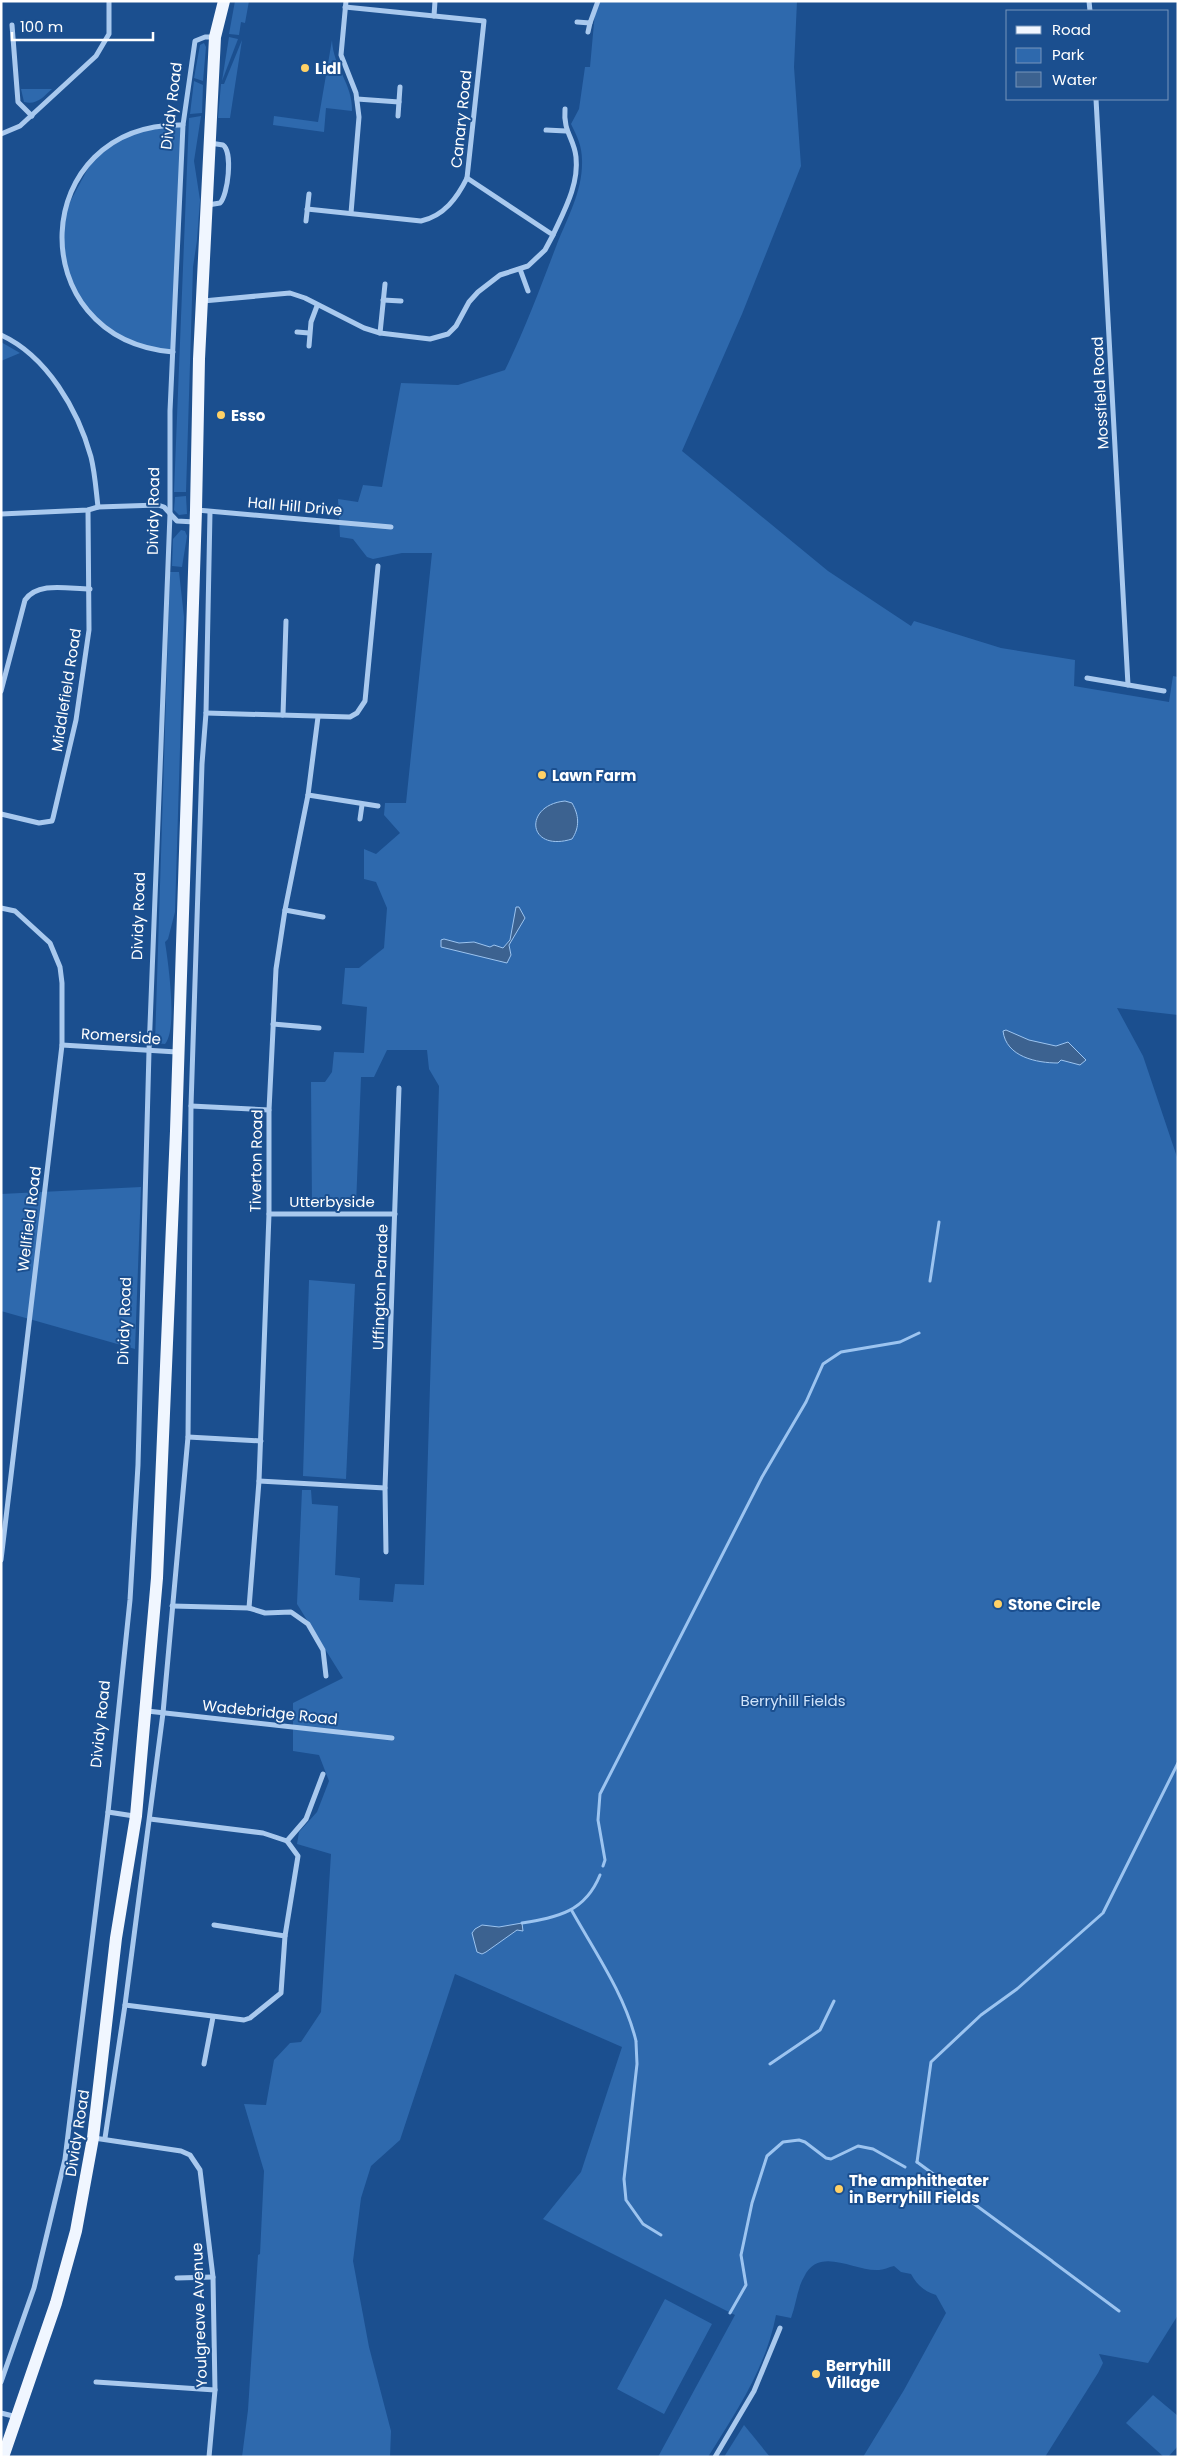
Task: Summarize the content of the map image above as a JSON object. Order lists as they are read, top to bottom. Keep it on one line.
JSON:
{"streets":{"main road":["Dividy Road"],"street":["Canary Road","Mossfield Road","Hall Hill Drive","Middlefield Road","Romerside","Tiverton Road","Utterbyside","Wellfield Road","Uffington Parade","Wadebridge Road","Youlgreave Avenue"]},"crossings":[["Dividy Road","Hall Hill Drive"],["Dividy Road","Romerside"],["Dividy Road","Wadebridge Road"],["Dividy Road","Youlgreave Avenue"],["Hall Hill Drive","Middlefield Road"],["Romerside","Wellfield Road"],["Tiverton Road","Utterbyside"],["Utterbyside","Uffington Parade"]],"parks":["Berryhill Fields"],"places":["Lidl","Esso","Lawn Farm","Stone Circle","The amphitheater in Berryhill Fields","Berryhill Village"],"legend":["Road","Park","Water"],"scale_bar":"100 m"}
